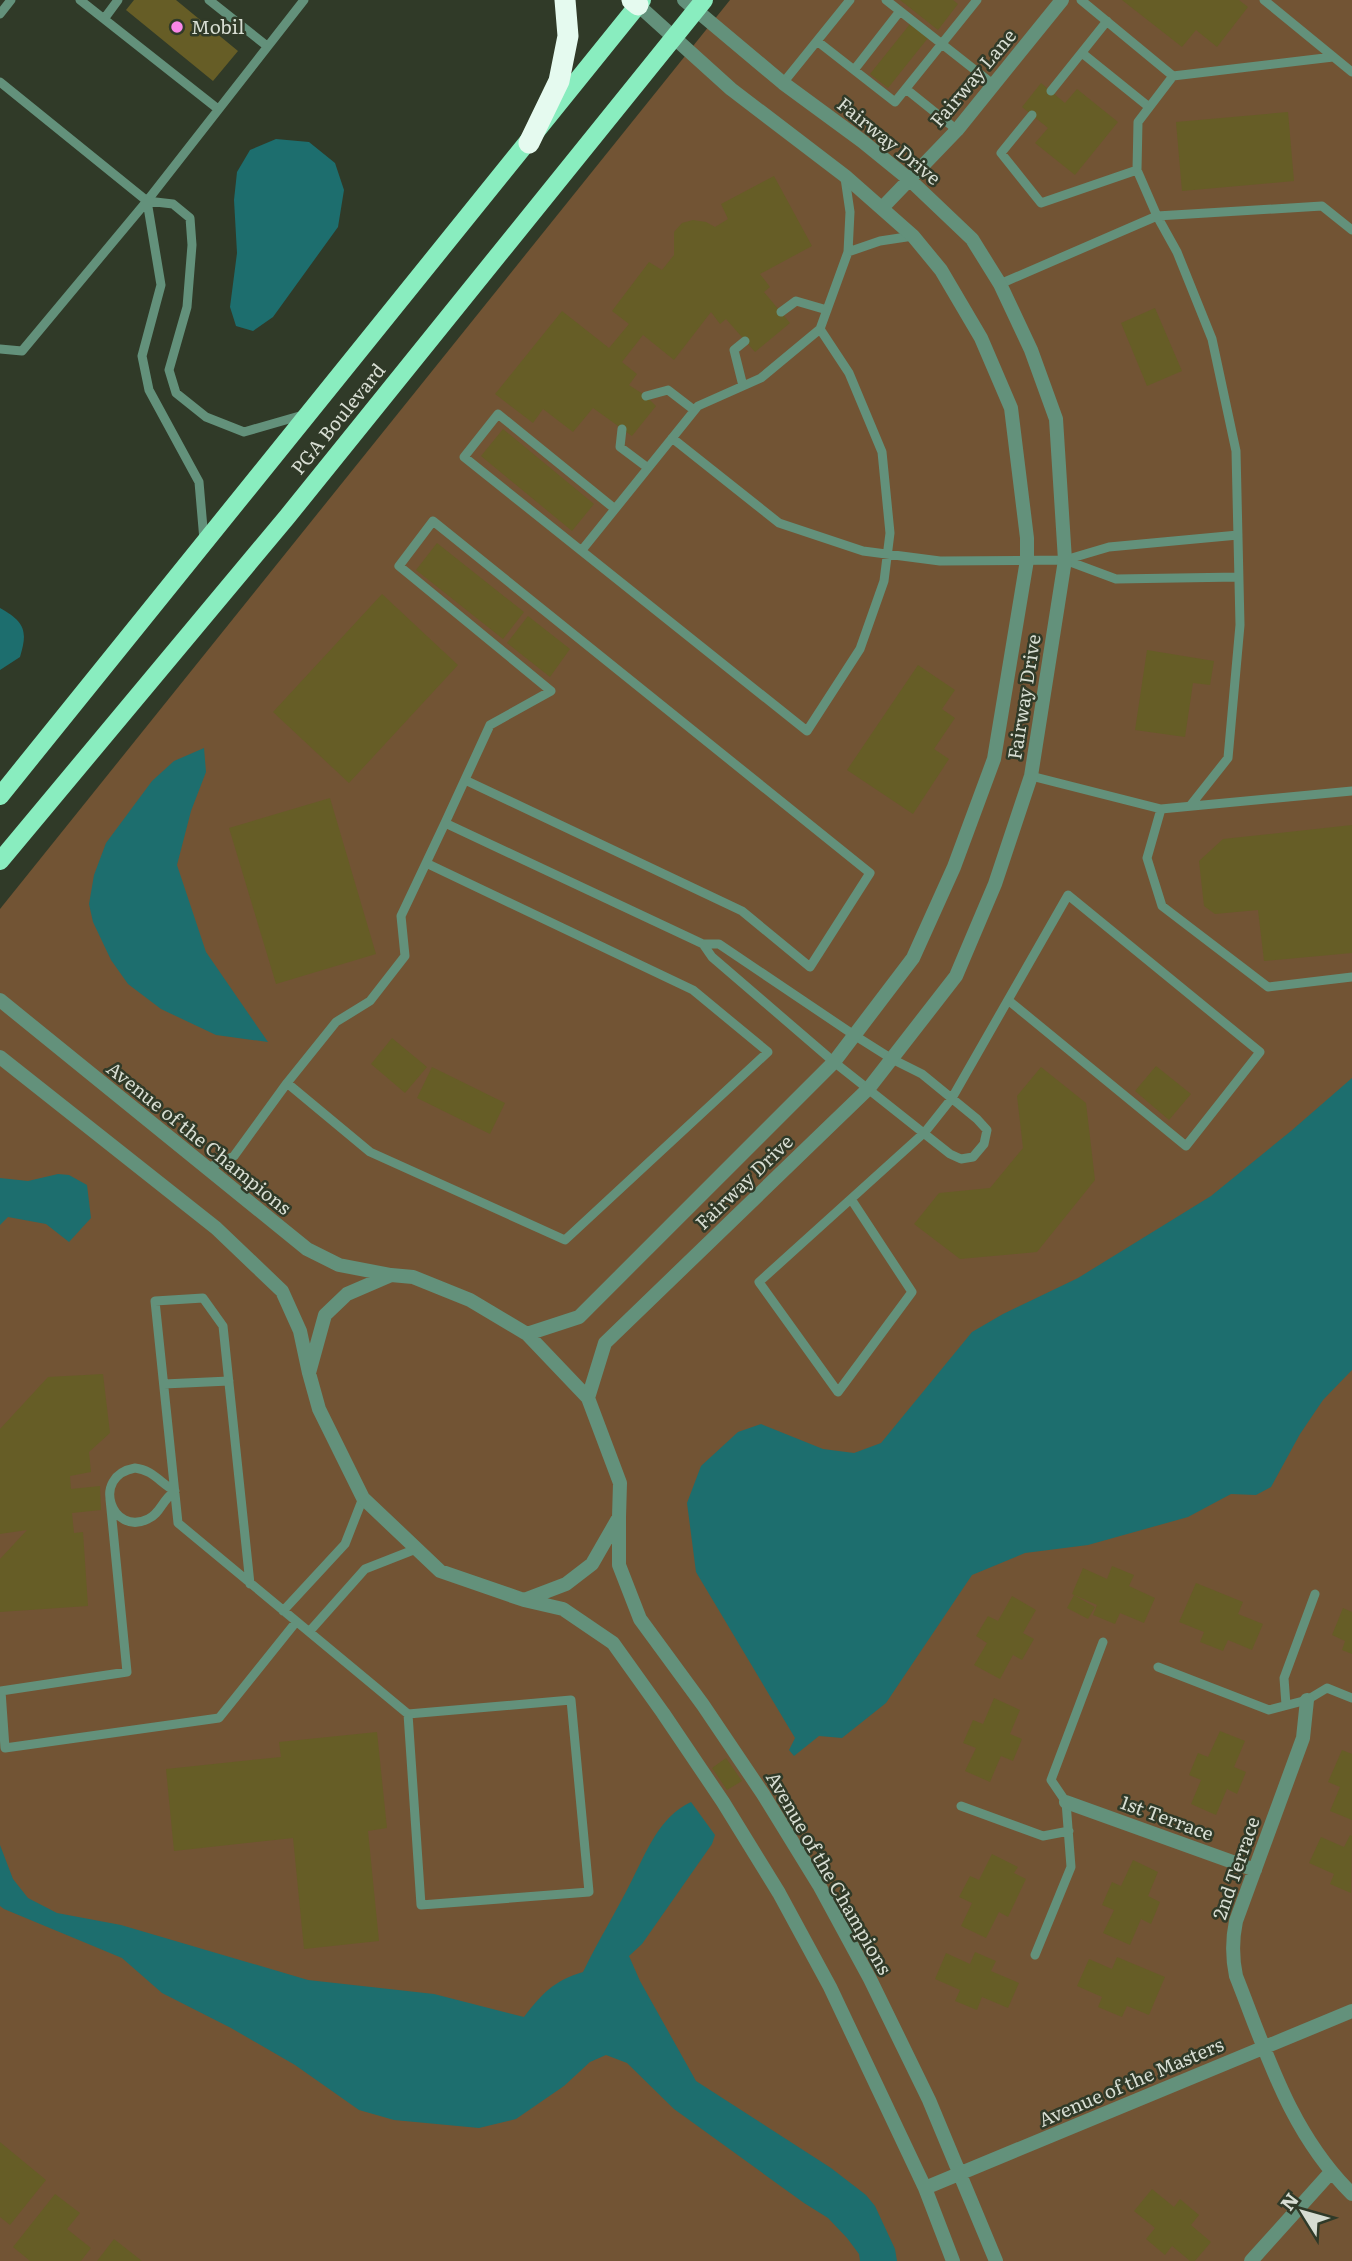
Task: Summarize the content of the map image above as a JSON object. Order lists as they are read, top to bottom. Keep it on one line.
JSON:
{"streets":{"main road":["PGA Boulevard"],"street":["Fairway Lane","Fairway Drive","Avenue of the Champions","1st Terrace","2nd Terrace","Avenue of the Masters"]},"crossings":[["Fairway Lane","Fairway Drive"],["Fairway Drive","PGA Boulevard"],["Fairway Drive","Avenue of the Champions"],["Avenue of the Champions","Avenue of the Masters"],["1st Terrace","2nd Terrace"],["2nd Terrace","Avenue of the Masters"]],"places":["Mobil"],"north":"top left"}
